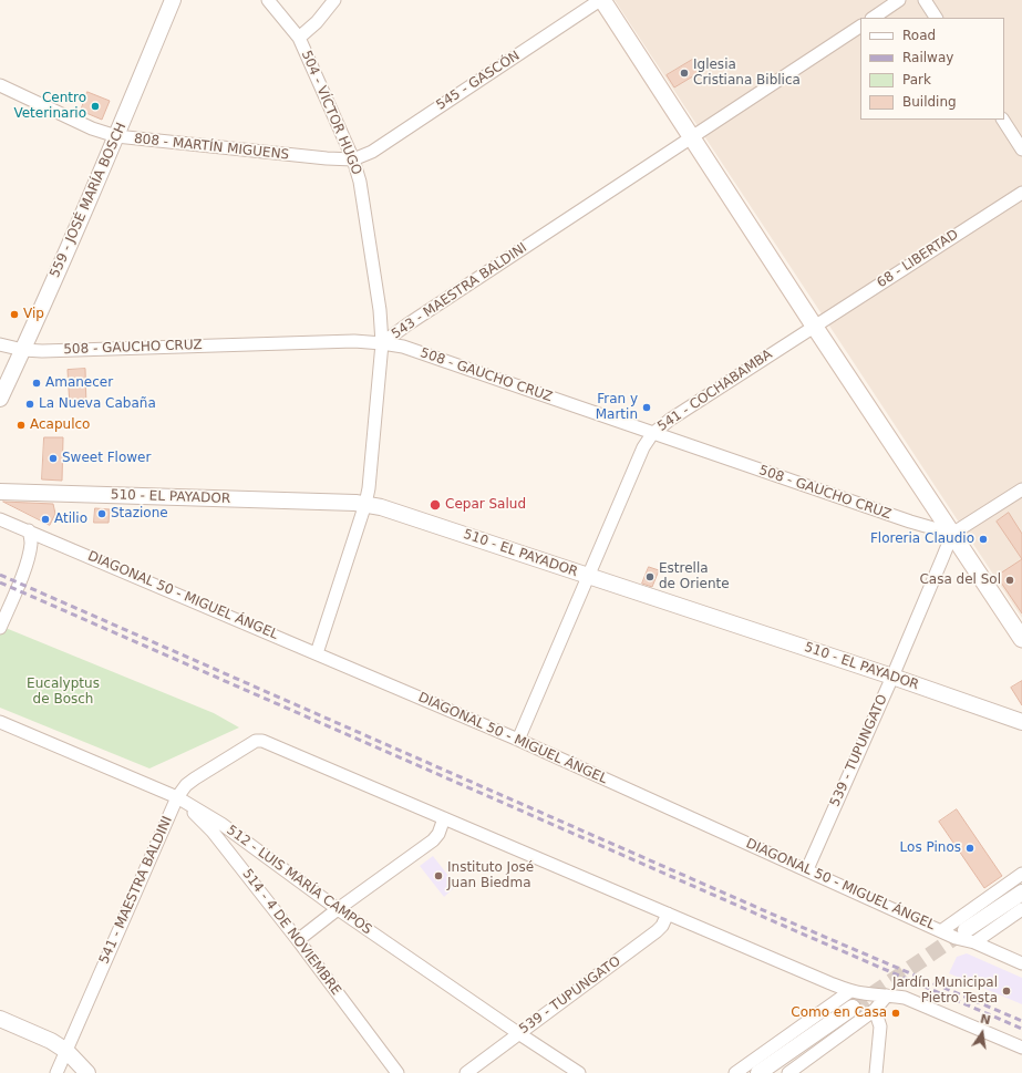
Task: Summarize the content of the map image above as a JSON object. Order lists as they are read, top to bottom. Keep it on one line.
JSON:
{"streets":{"street":["545 - GASCÓN","504 - VÍCTOR HUGO","808 - MARTÍN MIGUENS","559 - JOSÉ MARÍA BOSCH","68 - LIBERTAD","543 - MAESTRA BALDINI","508 - GAUCHO CRUZ","541 - COCHABAMBA","510 - EL PAYADOR","DIAGONAL 50 - MIGUEL ÁNGEL","539 - TUPUNGATO","512 - LUIS MARÍA CAMPOS","541 - MAESTRA BALDINI","514 - 4 DE NOVIEMBRE"]},"crossings":[["545 - GASCÓN","504 - VÍCTOR HUGO"],["545 - GASCÓN","808 - MARTÍN MIGUENS"],["504 - VÍCTOR HUGO","808 - MARTÍN MIGUENS"],["504 - VÍCTOR HUGO","543 - MAESTRA BALDINI"],["504 - VÍCTOR HUGO","508 - GAUCHO CRUZ"],["808 - MARTÍN MIGUENS","559 - JOSÉ MARÍA BOSCH"],["559 - JOSÉ MARÍA BOSCH","508 - GAUCHO CRUZ"],["68 - LIBERTAD","541 - COCHABAMBA"],["543 - MAESTRA BALDINI","508 - GAUCHO CRUZ"],["543 - MAESTRA BALDINI","510 - EL PAYADOR"],["543 - MAESTRA BALDINI","DIAGONAL 50 - MIGUEL ÁNGEL"],["508 - GAUCHO CRUZ","541 - COCHABAMBA"],["508 - GAUCHO CRUZ","539 - TUPUNGATO"],["541 - COCHABAMBA","510 - EL PAYADOR"],["541 - COCHABAMBA","DIAGONAL 50 - MIGUEL ÁNGEL"],["510 - EL PAYADOR","539 - TUPUNGATO"],["DIAGONAL 50 - MIGUEL ÁNGEL","539 - TUPUNGATO"],["539 - TUPUNGATO","512 - LUIS MARÍA CAMPOS"],["512 - LUIS MARÍA CAMPOS","541 - MAESTRA BALDINI"],["512 - LUIS MARÍA CAMPOS","514 - 4 DE NOVIEMBRE"],["541 - MAESTRA BALDINI","514 - 4 DE NOVIEMBRE"]],"parks":["Eucalyptus de Bosch"],"places":["Iglesia Cristiana Biblica","Centro Veterinario","Vip","Amanecer","La Nueva Cabaña","Fran y Martin","Acapulco","Sweet Flower","Cepar Salud","Stazione","Atilio","Floreria Claudio","Estrella de Oriente","Casa del Sol","Los Pinos","Instituto José Juan Biedma","Jardín Municipal Pietro Testa","Como en Casa"],"legend":["Road","Railway","Park","Building"],"north":"top"}
